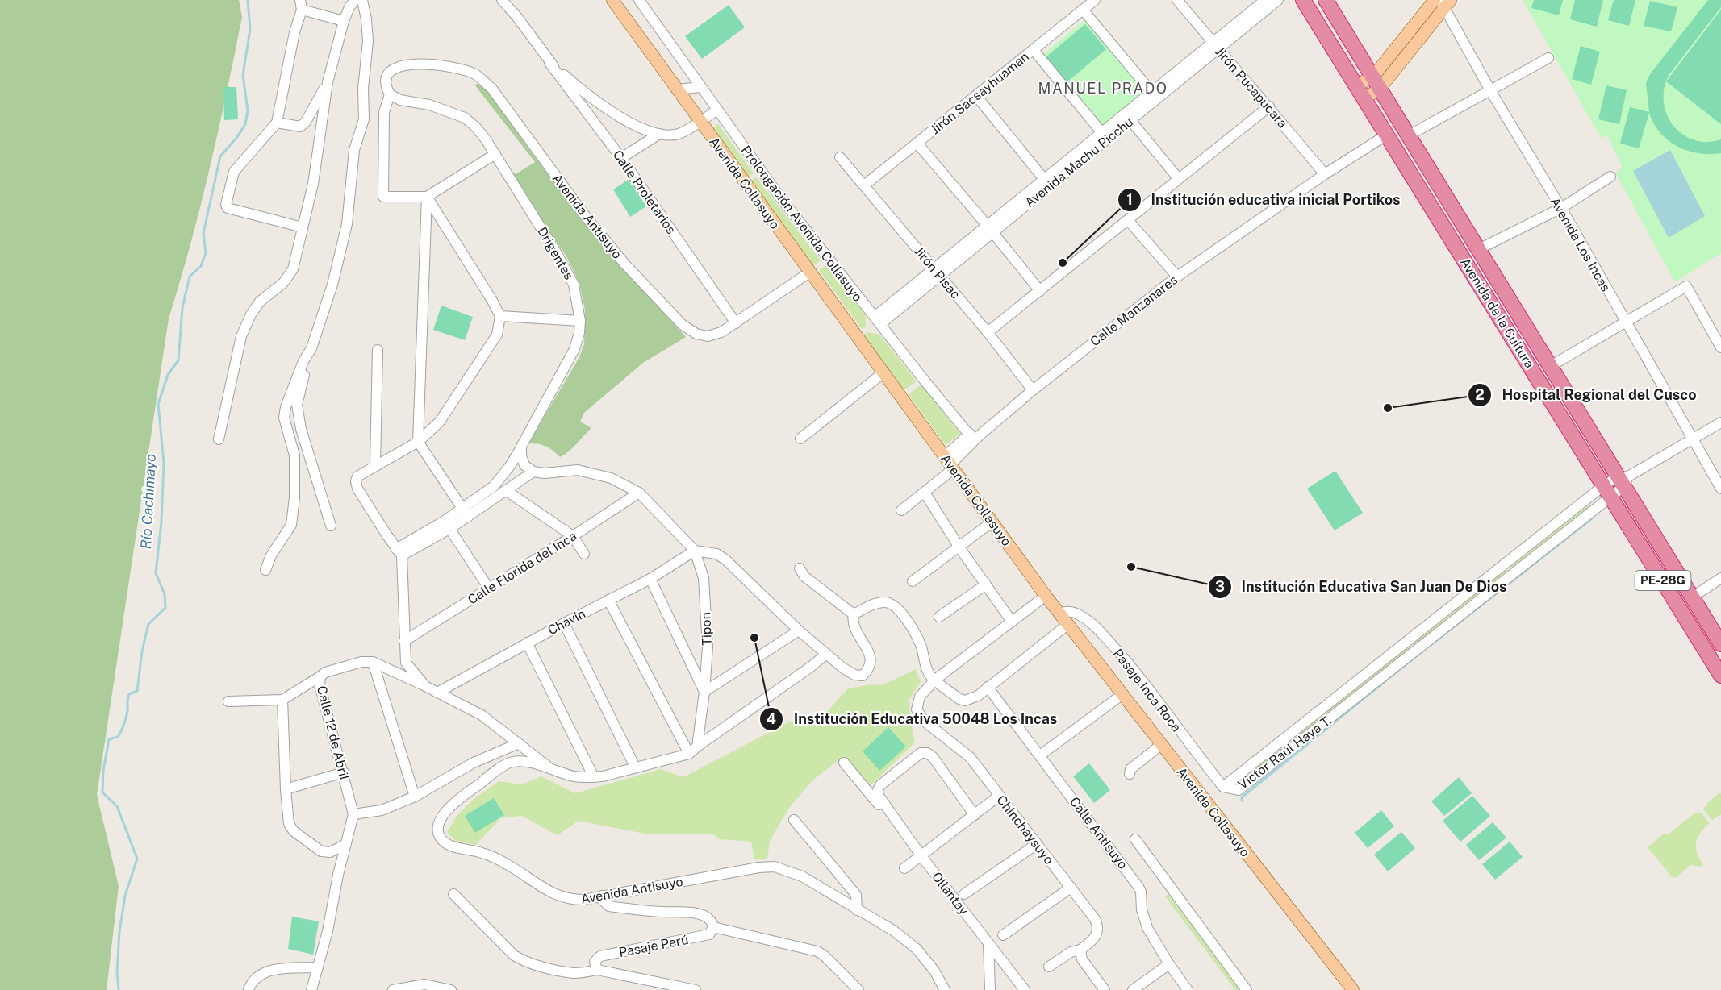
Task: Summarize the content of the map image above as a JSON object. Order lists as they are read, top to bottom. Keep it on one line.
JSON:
{"streets":{"highway":["Avenida de la Cultura","PE-28G"],"main road":["Avenida Collasuyo"],"street":["Jirón Pucapucara","Jirón Sacsayhuaman","Avenida Machu Picchu","Calle Proletarios","Avenida Antisuyo","Prolongación Avenida Collasuyo","Avenida Los Incas","Drigentes","Jirón Pisac","Calle Manzanares","Calle Florida del Inca","Chavín","Tipon","Pasaje Inca Roca","Calle 12 de Abril","Victor Raúl Haya T.","Chinchaysuyo","Calle Antisuyo","Ollantay","Pasaje Perú"]},"crossings":[["Jirón Pucapucara","Avenida Machu Picchu"],["Jirón Pucapucara","Calle Manzanares"],["Jirón Sacsayhuaman","Jirón Pisac"],["Avenida Machu Picchu","Prolongación Avenida Collasuyo"],["Avenida Machu Picchu","Jirón Pisac"],["Avenida Collasuyo","Avenida Antisuyo"],["Avenida Collasuyo","Calle Manzanares"],["Avenida Collasuyo","Pasaje Inca Roca"],["Calle Proletarios","Avenida Antisuyo"],["Avenida Antisuyo","Drigentes"],["Avenida Antisuyo","Pasaje Perú"],["Prolongación Avenida Collasuyo","Calle Manzanares"],["Jirón Pisac","Calle Manzanares"],["Calle Manzanares","Avenida de la Cultura"],["Avenida de la Cultura","Victor Raúl Haya T."],["Calle Florida del Inca","Tipon"],["Chavín","Tipon"],["Pasaje Inca Roca","Victor Raúl Haya T."]],"districts":["MANUEL PRADO"],"water":["Río Cachimayo"],"places":["Institución educativa inicial Portikos","Hospital Regional del Cusco","Institución Educativa San Juan De Dios","Institución Educativa 50048 Los Incas"]}
